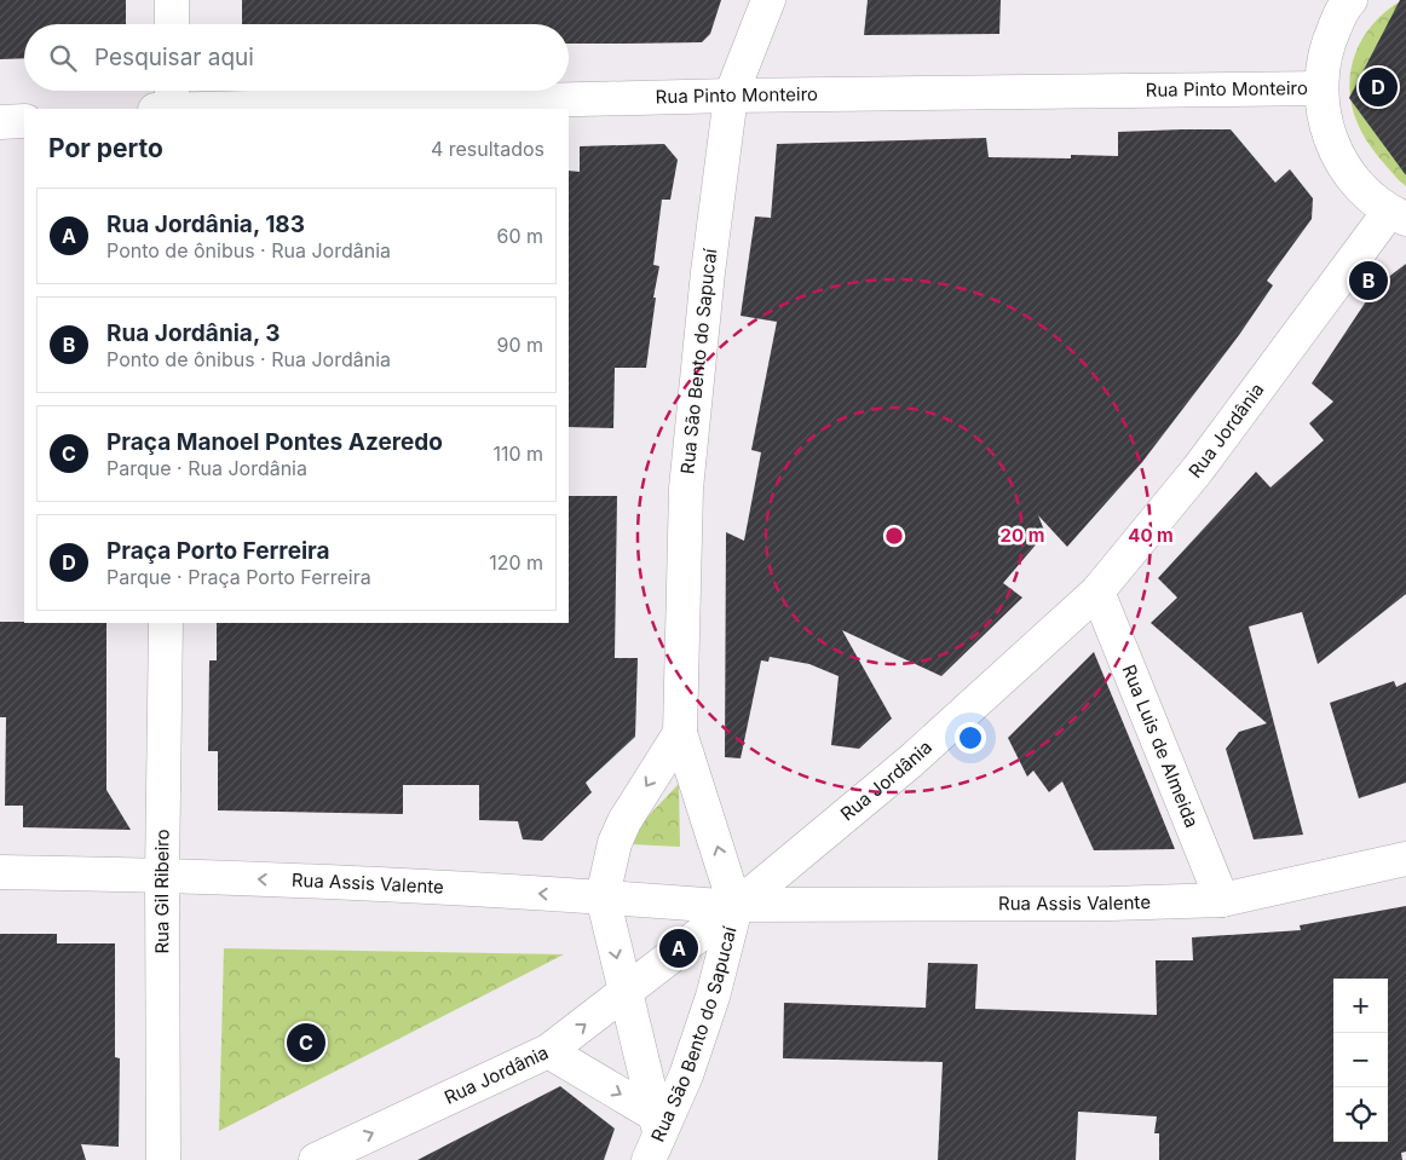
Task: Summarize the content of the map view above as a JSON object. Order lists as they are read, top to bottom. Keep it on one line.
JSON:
{"streets":{"street":["Rua Pinto Monteiro","Rua São Bento do Sapucaí","Rua Jordânia","Rua Luis de Almeida","Rua Assis Valente","Rua Gil Ribeiro"]},"crossings":[["Rua Pinto Monteiro","Rua São Bento do Sapucaí"],["Rua São Bento do Sapucaí","Rua Jordânia"],["Rua São Bento do Sapucaí","Rua Assis Valente"],["Rua Jordânia","Rua Luis de Almeida"],["Rua Jordânia","Rua Assis Valente"],["Rua Luis de Almeida","Rua Assis Valente"],["Rua Assis Valente","Rua Gil Ribeiro"]],"page":{"search":"Pesquisar aqui","pins":["D","B","A","C"],"heading":["Por perto","4 resultados"],"list":[{"mark":"A","name":"Rua Jordânia, 183","note":"Ponto de ônibus · Rua Jordânia","value":"60 m"},{"mark":"B","name":"Rua Jordânia, 3","note":"Ponto de ônibus · Rua Jordânia","value":"90 m"},{"mark":"C","name":"Praça Manoel Pontes Azeredo","note":"Parque · Rua Jordânia","value":"110 m"},{"mark":"D","name":"Praça Porto Ferreira","note":"Parque · Praça Porto Ferreira","value":"120 m"}],"map_buttons":["+","−"]},"rings":["20 m","40 m"]}
